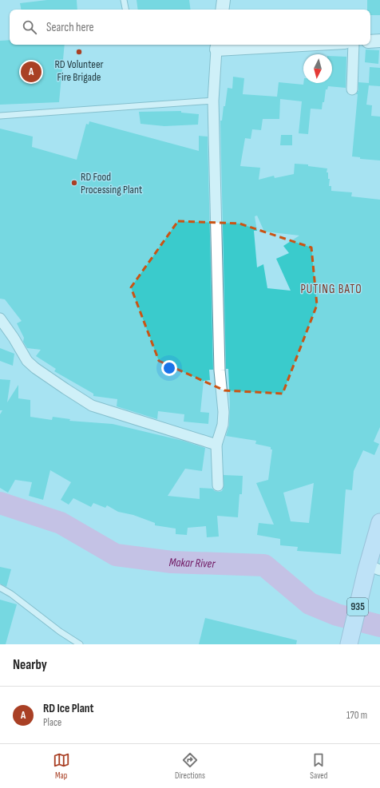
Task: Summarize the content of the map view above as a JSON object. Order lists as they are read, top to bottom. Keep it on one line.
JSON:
{"streets":{"main road":["935"]},"districts":["PUTING BATO"],"water":["Makar River"],"places":["RD Volunteer Fire Brigade","RD Food Processing Plant"],"north":"bottom","page":{"search":"Search here","pins":"A","heading":"Nearby","list":[{"mark":"A","name":"RD Ice Plant","note":"Place","value":"170 m"}],"nav":["Map","Directions","Saved"]}}
